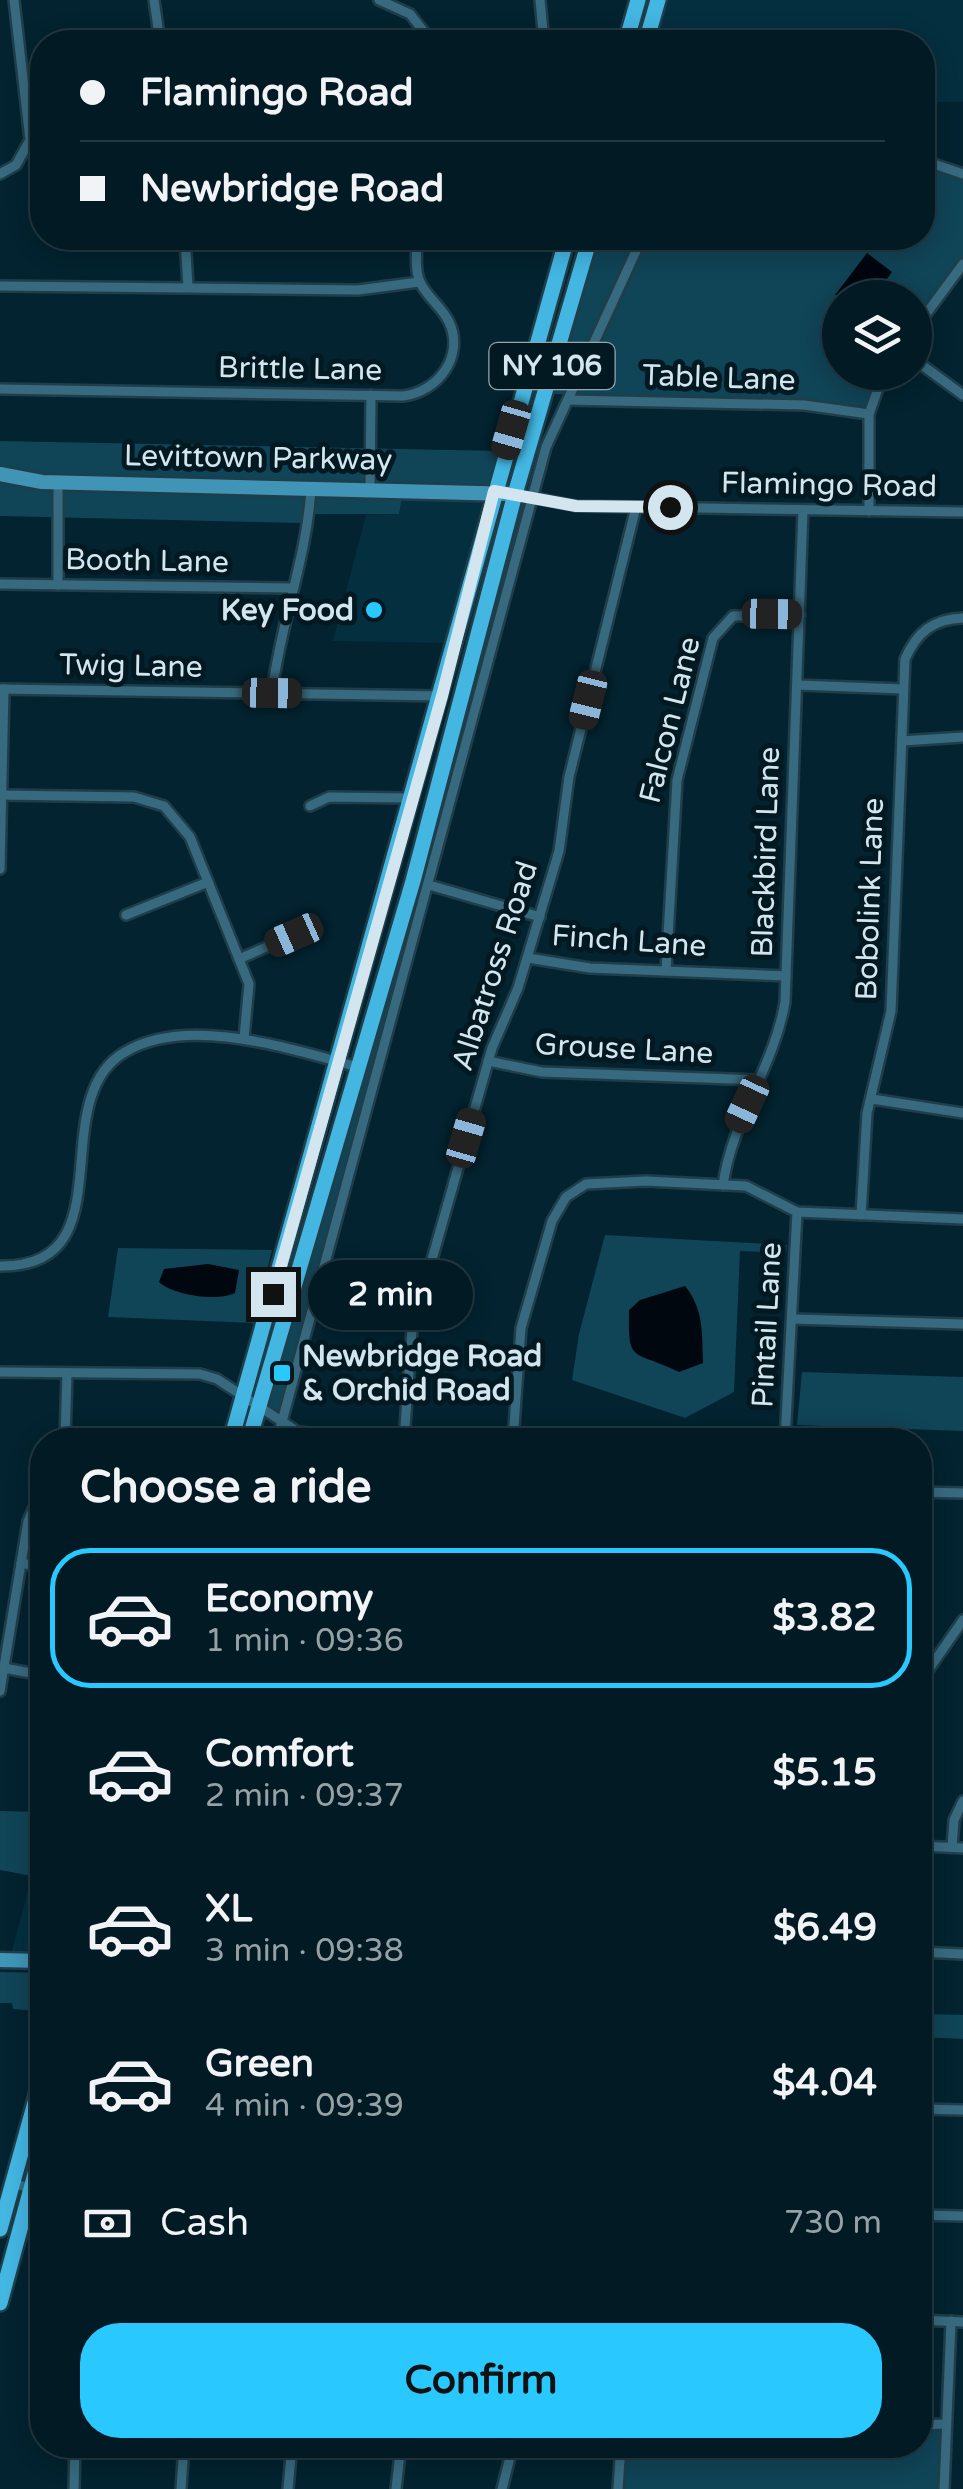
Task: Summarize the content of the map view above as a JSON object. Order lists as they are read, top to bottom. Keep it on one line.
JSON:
{"streets":{"main road":["NY 106"],"street":["Brittle Lane","Table Lane","Levittown Parkway","Flamingo Road","Booth Lane","Twig Lane","Falcon Lane","Blackbird Lane","Bobolink Lane","Finch Lane","Albatross Road","Grouse Lane","Pintail Lane"]},"crossings":[["NY 106","Levittown Parkway"],["NY 106","Flamingo Road"],["NY 106","Twig Lane"],["Levittown Parkway","Flamingo Road"],["Flamingo Road","Blackbird Lane"],["Flamingo Road","Albatross Road"],["Falcon Lane","Blackbird Lane"],["Falcon Lane","Finch Lane"],["Blackbird Lane","Finch Lane"],["Blackbird Lane","Grouse Lane"],["Finch Lane","Albatross Road"],["Albatross Road","Grouse Lane"]],"places":{"other":["Key Food"],"transit":["Newbridge Road & Orchid Road"]},"page":{"banner":["Flamingo Road","Newbridge Road"],"bubble":"2 min","heading":"Choose a ride","list":[{"name":"Economy","note":"1 min · 09:36","value":"$3.82"},{"name":"Comfort","note":"2 min · 09:37","value":"$5.15"},{"name":"XL","note":"3 min · 09:38","value":"$6.49"},{"name":"Green","note":"4 min · 09:39","value":"$4.04"}],"pay":["Cash","730 m"],"buttons":"Confirm"}}
